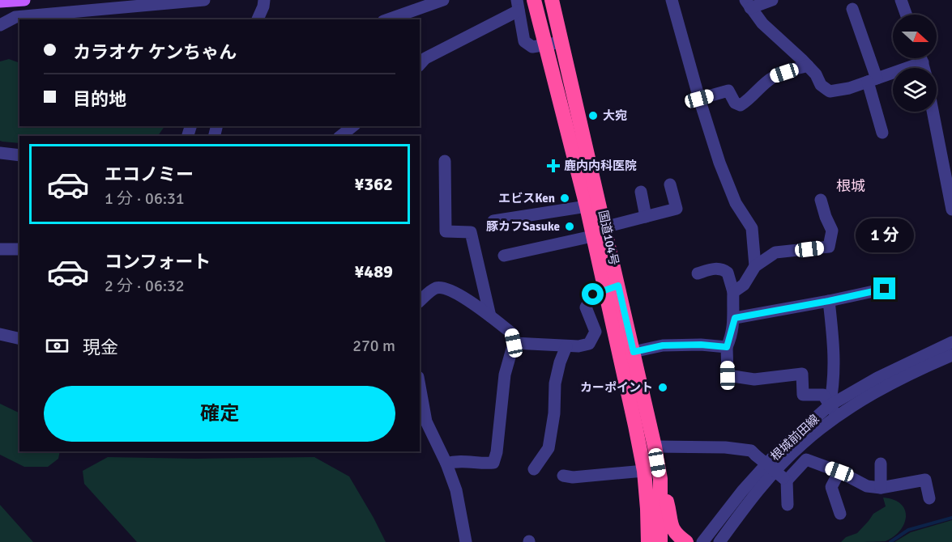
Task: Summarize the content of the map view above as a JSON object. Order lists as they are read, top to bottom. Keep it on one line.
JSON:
{"streets":{"highway":["国道104号"],"street":["根城前田線"]},"districts":["根城"],"places":{"other":["大宛","エビスKen","豚カフSasuke","カーポイント"],"health":["鹿内内科医院"]},"north":"right","page":{"banner":["カラオケ ケンちゃん","目的地"],"list":[{"name":"エコノミー","note":"1 分 · 06:31","value":"¥362"},{"name":"コンフォート","note":"2 分 · 06:32","value":"¥489"}],"bubble":"1 分","pay":["現金","270 m"],"buttons":"確定"}}
